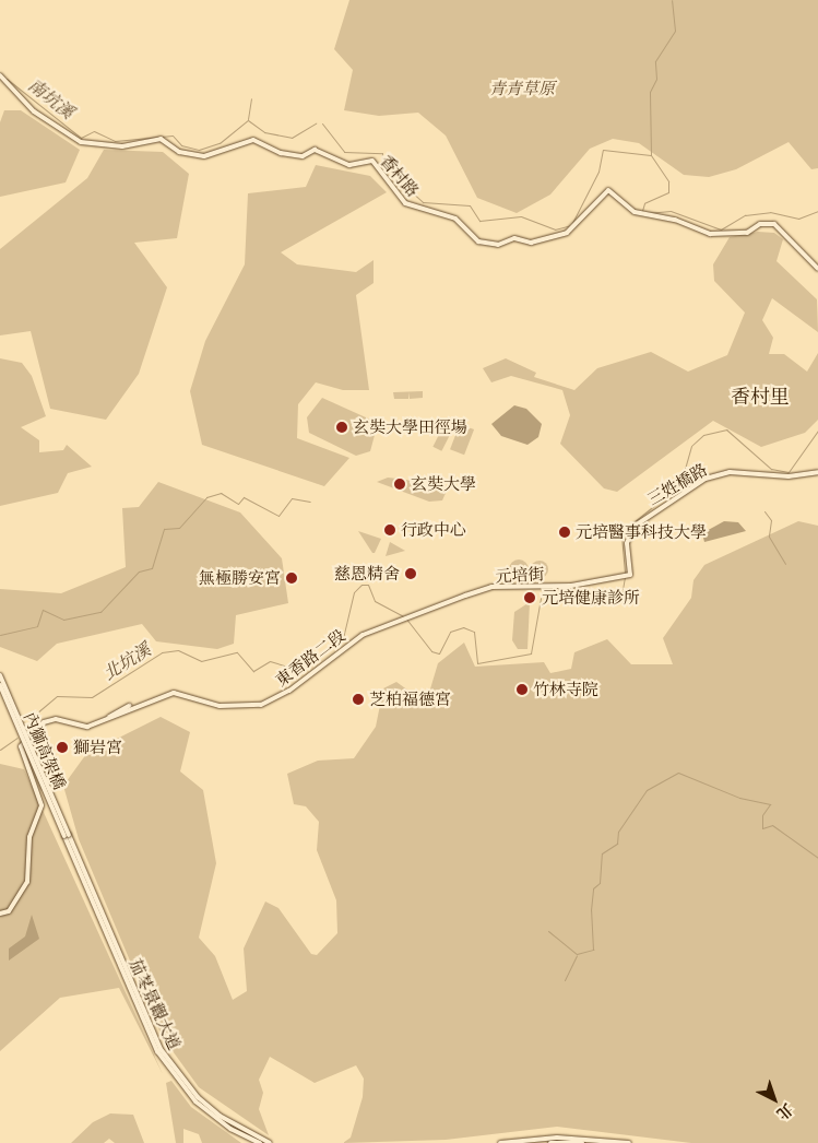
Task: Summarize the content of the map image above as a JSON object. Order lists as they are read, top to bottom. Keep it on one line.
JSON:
{"streets":{"street":["香村路","三姓橋路","元培街","東香路二段","內獅高架橋","茄苳景觀大道"]},"crossings":[["三姓橋路","元培街"],["元培街","東香路二段"],["內獅高架橋","茄苳景觀大道"]],"districts":["香村里"],"water":["南坑溪","北坑溪"],"parks":["青青草原"],"places":["玄奘大學田徑場","玄奘大學","行政中心","元培醫事科技大學","慈恩精舍","無極勝安宮","元培健康診所","竹林寺院","芝柏福德宮","獅岩宮"],"north":"bottom right"}
